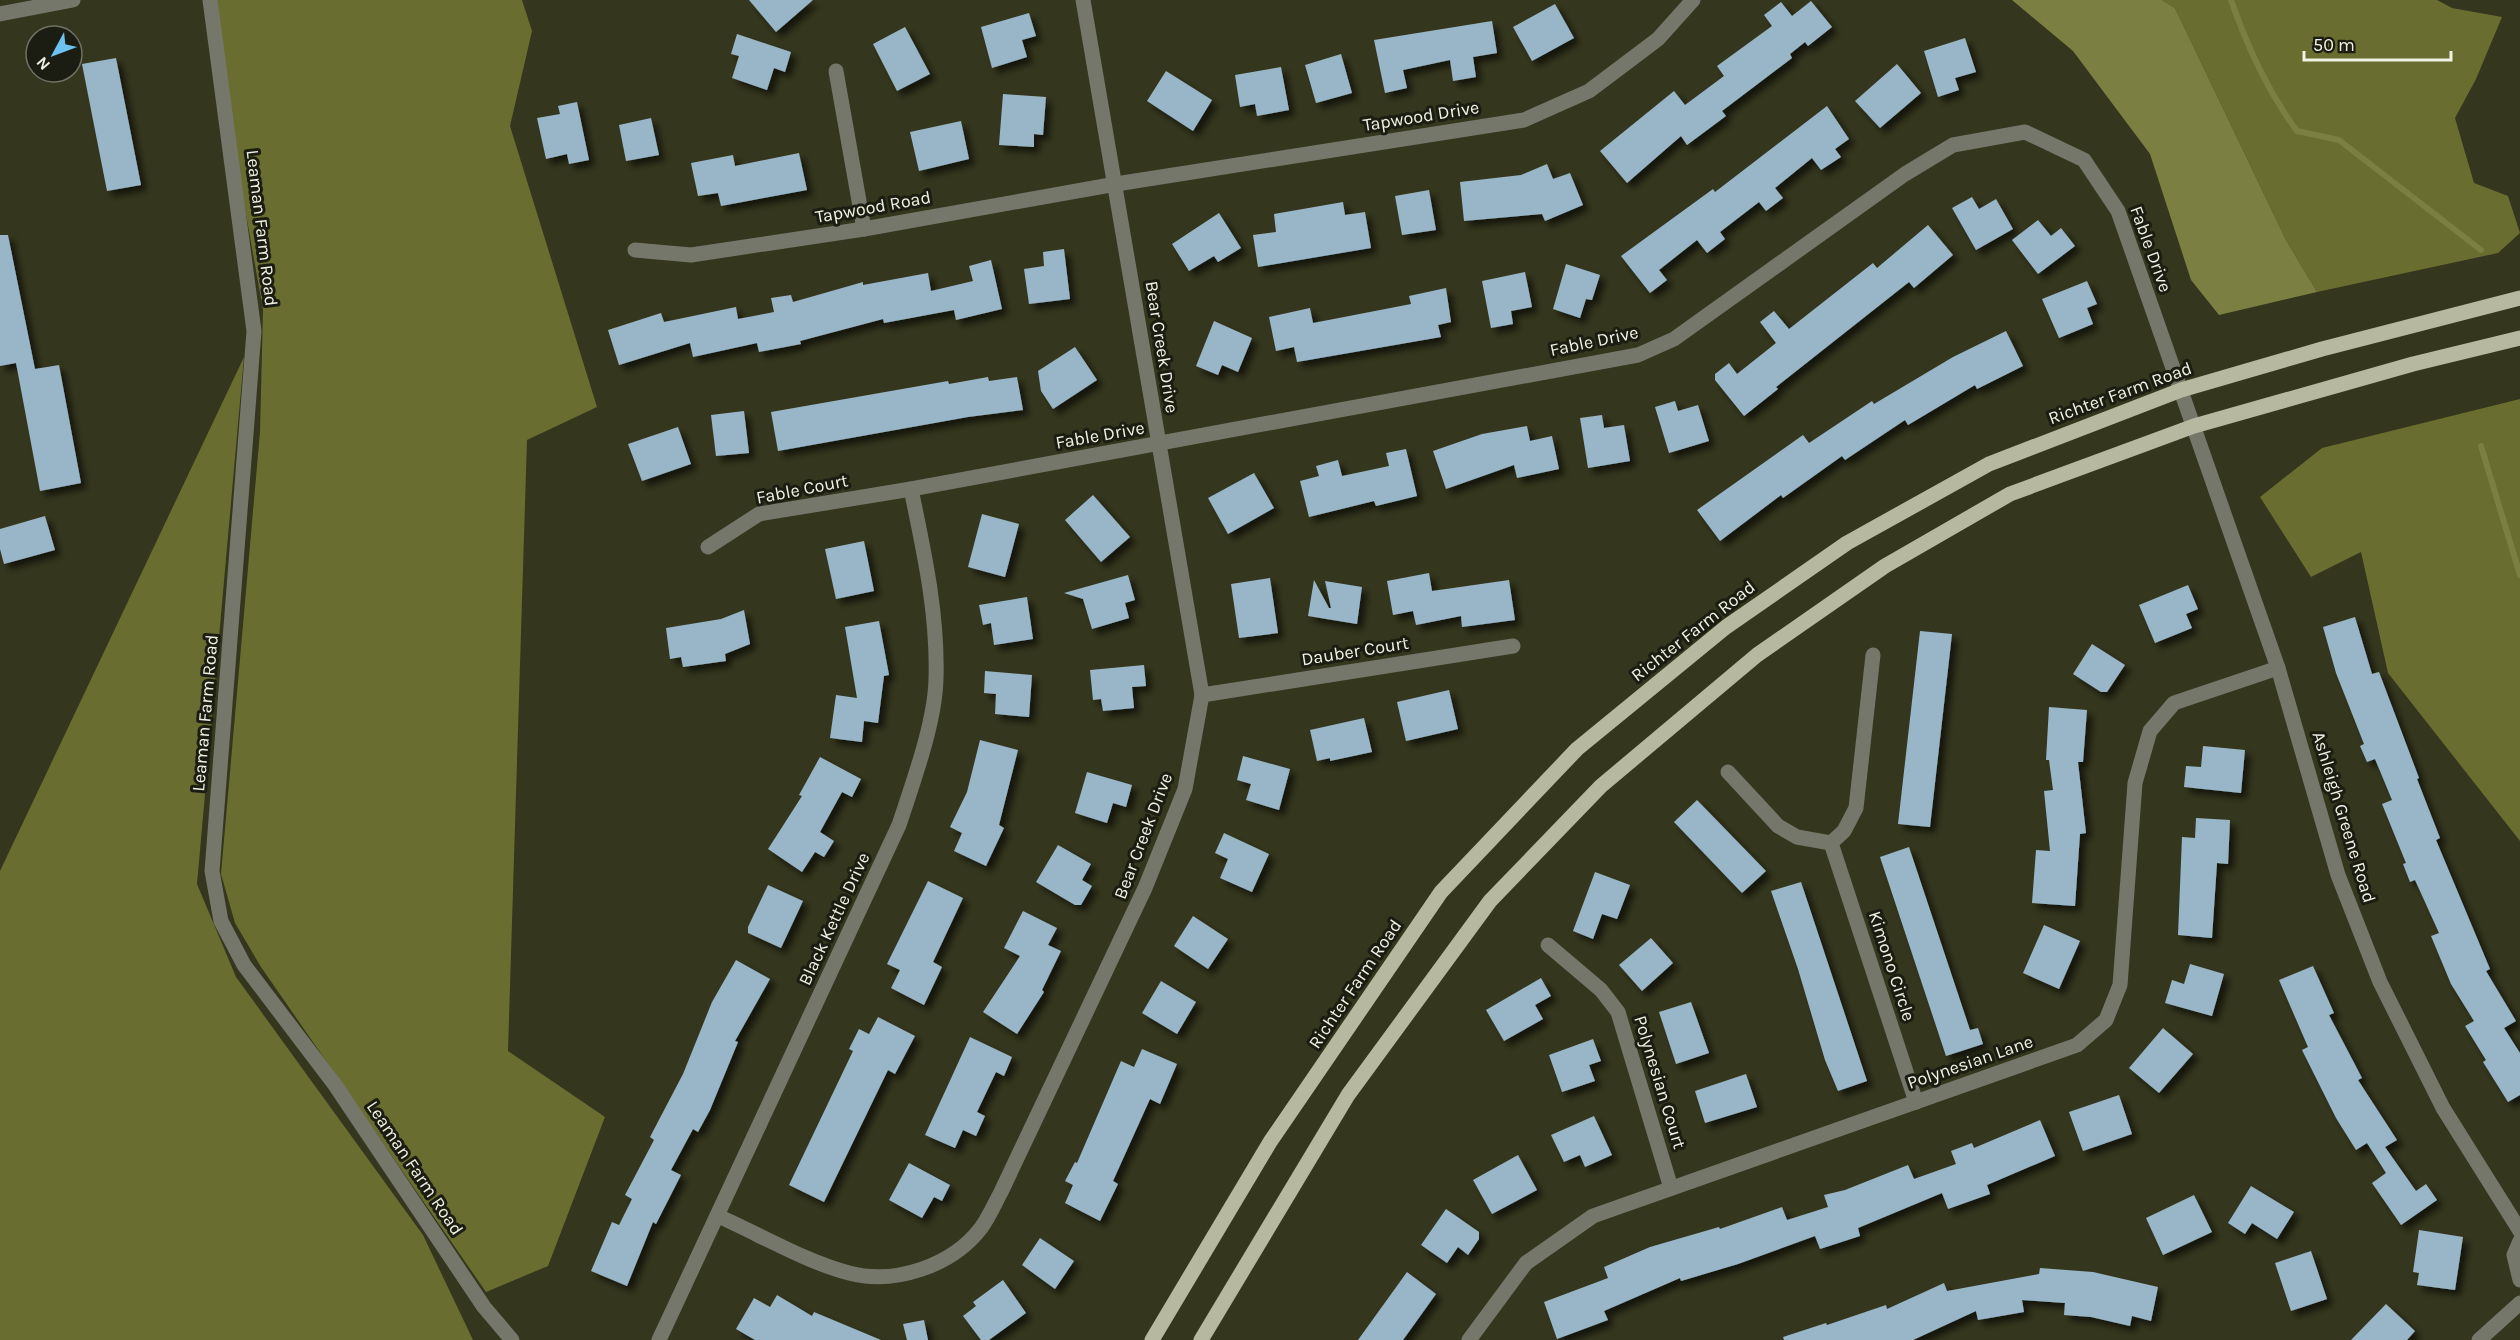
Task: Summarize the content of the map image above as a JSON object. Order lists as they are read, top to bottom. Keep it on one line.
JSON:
{"streets":{"main road":["Richter Farm Road"],"street":["Tapwood Drive","Tapwood Road","Leaman Farm Road","Fable Drive","Bear Creek Drive","Fable Court","Dauber Court","Ashleigh Greene Road","Black Kettle Drive","Kimono Circle","Polynesian Lane","Polynesian Court"]},"crossings":[["Tapwood Drive","Tapwood Road"],["Tapwood Drive","Bear Creek Drive"],["Tapwood Road","Bear Creek Drive"],["Fable Drive","Bear Creek Drive"],["Fable Drive","Richter Farm Road"],["Fable Drive","Fable Court"],["Fable Drive","Ashleigh Greene Road"],["Fable Drive","Black Kettle Drive"],["Bear Creek Drive","Dauber Court"],["Bear Creek Drive","Black Kettle Drive"],["Fable Court","Black Kettle Drive"],["Ashleigh Greene Road","Polynesian Lane"],["Kimono Circle","Polynesian Lane"],["Polynesian Lane","Polynesian Court"]],"scale_bar":"50 m","north":"bottom left"}
